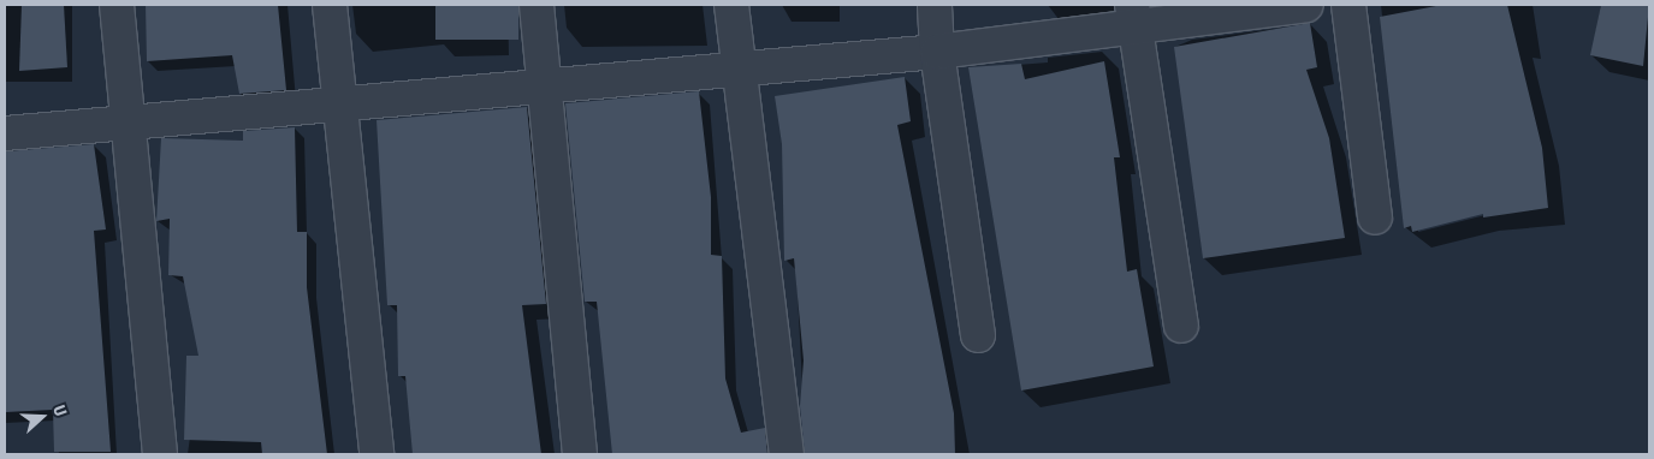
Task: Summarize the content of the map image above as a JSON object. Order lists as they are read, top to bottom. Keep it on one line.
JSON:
{"north":"right"}
